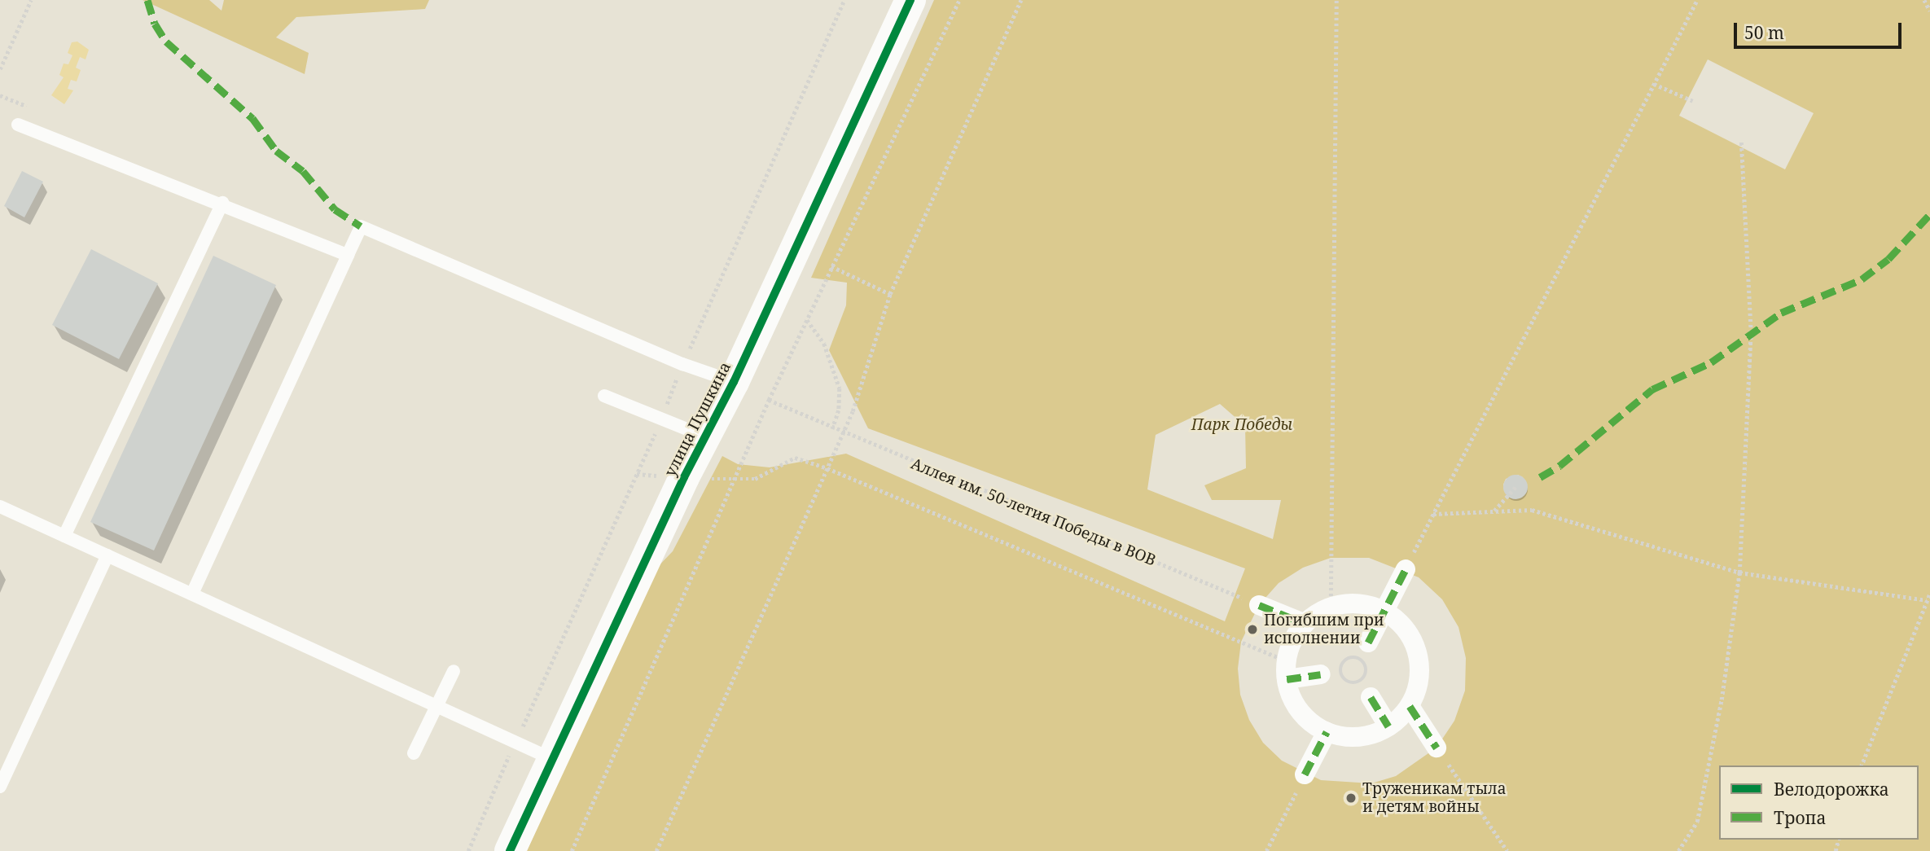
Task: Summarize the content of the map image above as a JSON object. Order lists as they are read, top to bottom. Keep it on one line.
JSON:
{"streets":{"street":["улица Пушкина"],"path":["Аллея им. 50-летия Победы в ВОВ"]},"parks":["Парк Победы"],"places":["Погибшим при исполнении","Труженикам тыла и детям войны"],"legend":["Велодорожка","Тропа"],"scale_bar":"50 m"}
